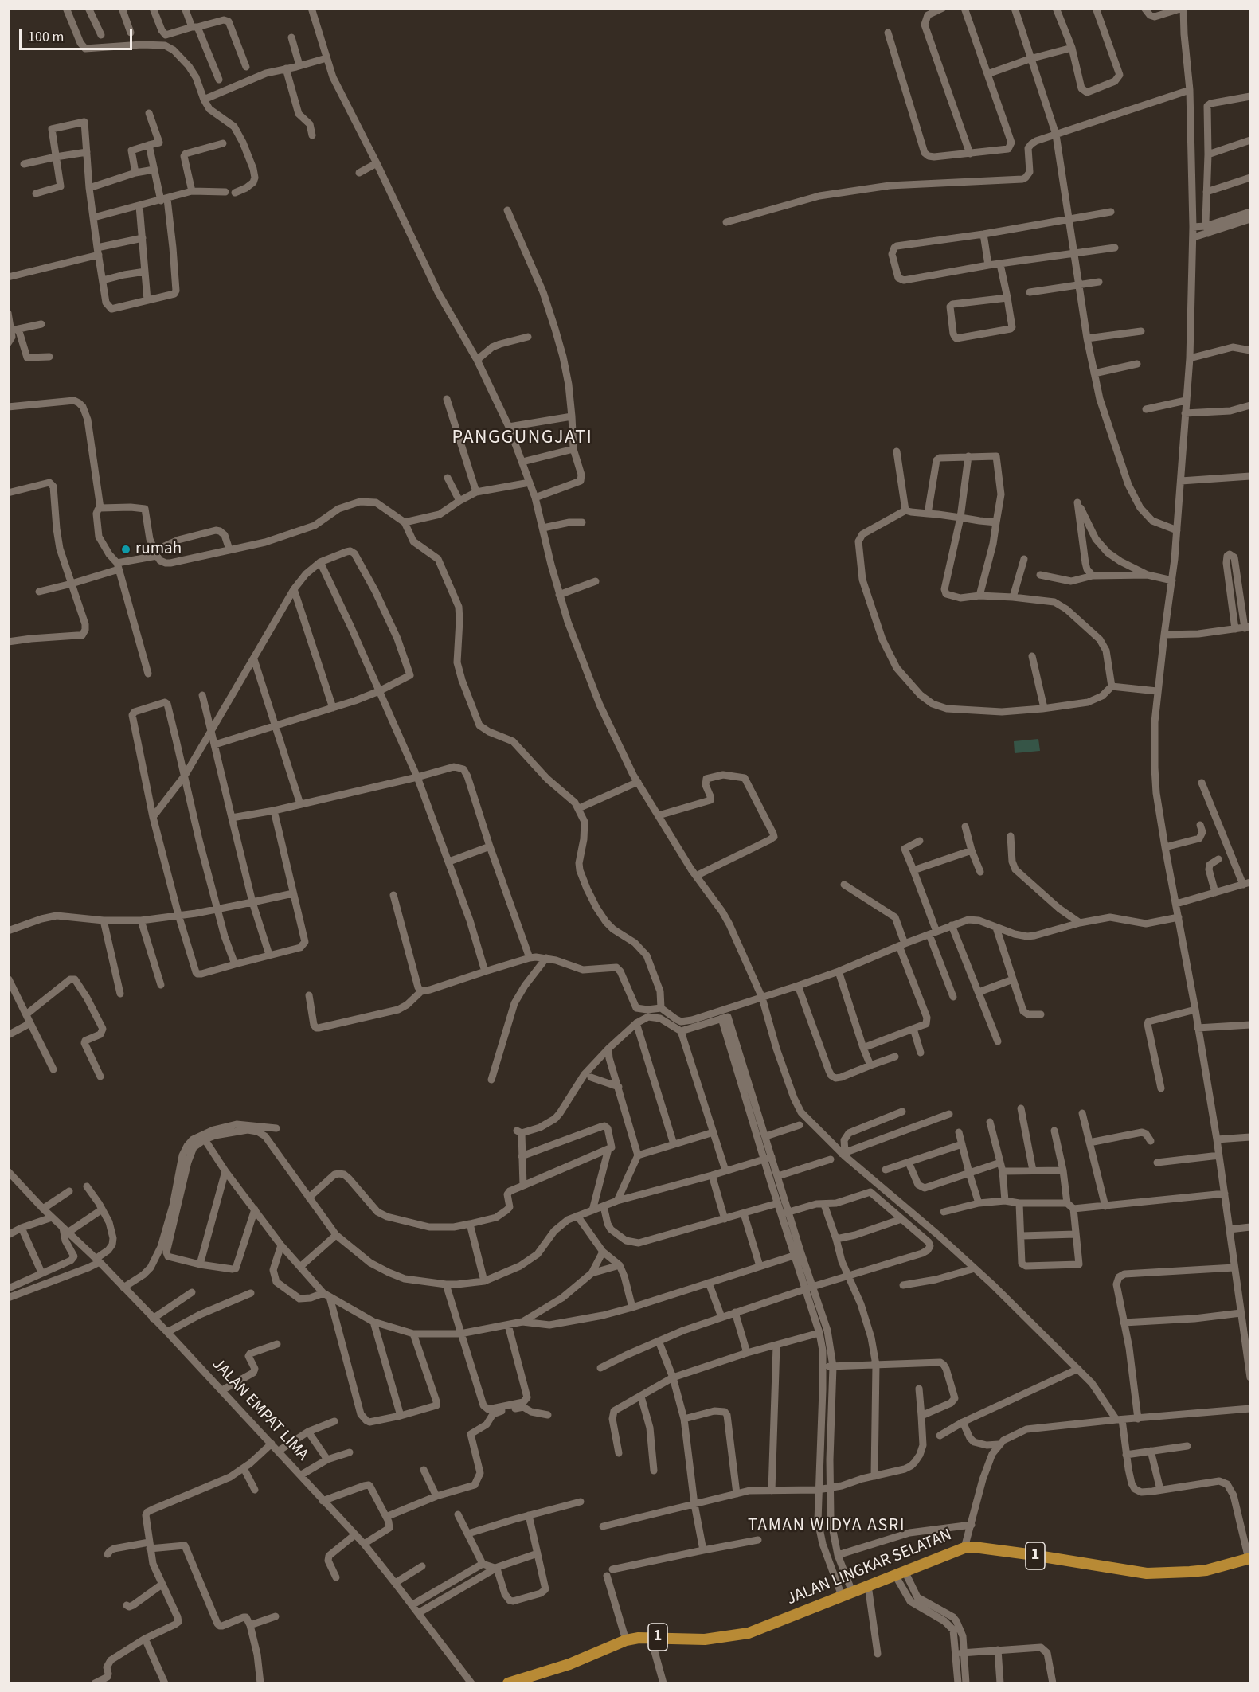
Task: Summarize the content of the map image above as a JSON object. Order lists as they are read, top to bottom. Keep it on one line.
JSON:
{"streets":{"highway":["1","JALAN LINGKAR SELATAN"],"street":["JALAN EMPAT LIMA"]},"districts":["PANGGUNGJATI","TAMAN WIDYA ASRI"],"places":["rumah"],"scale_bar":"100 m"}
